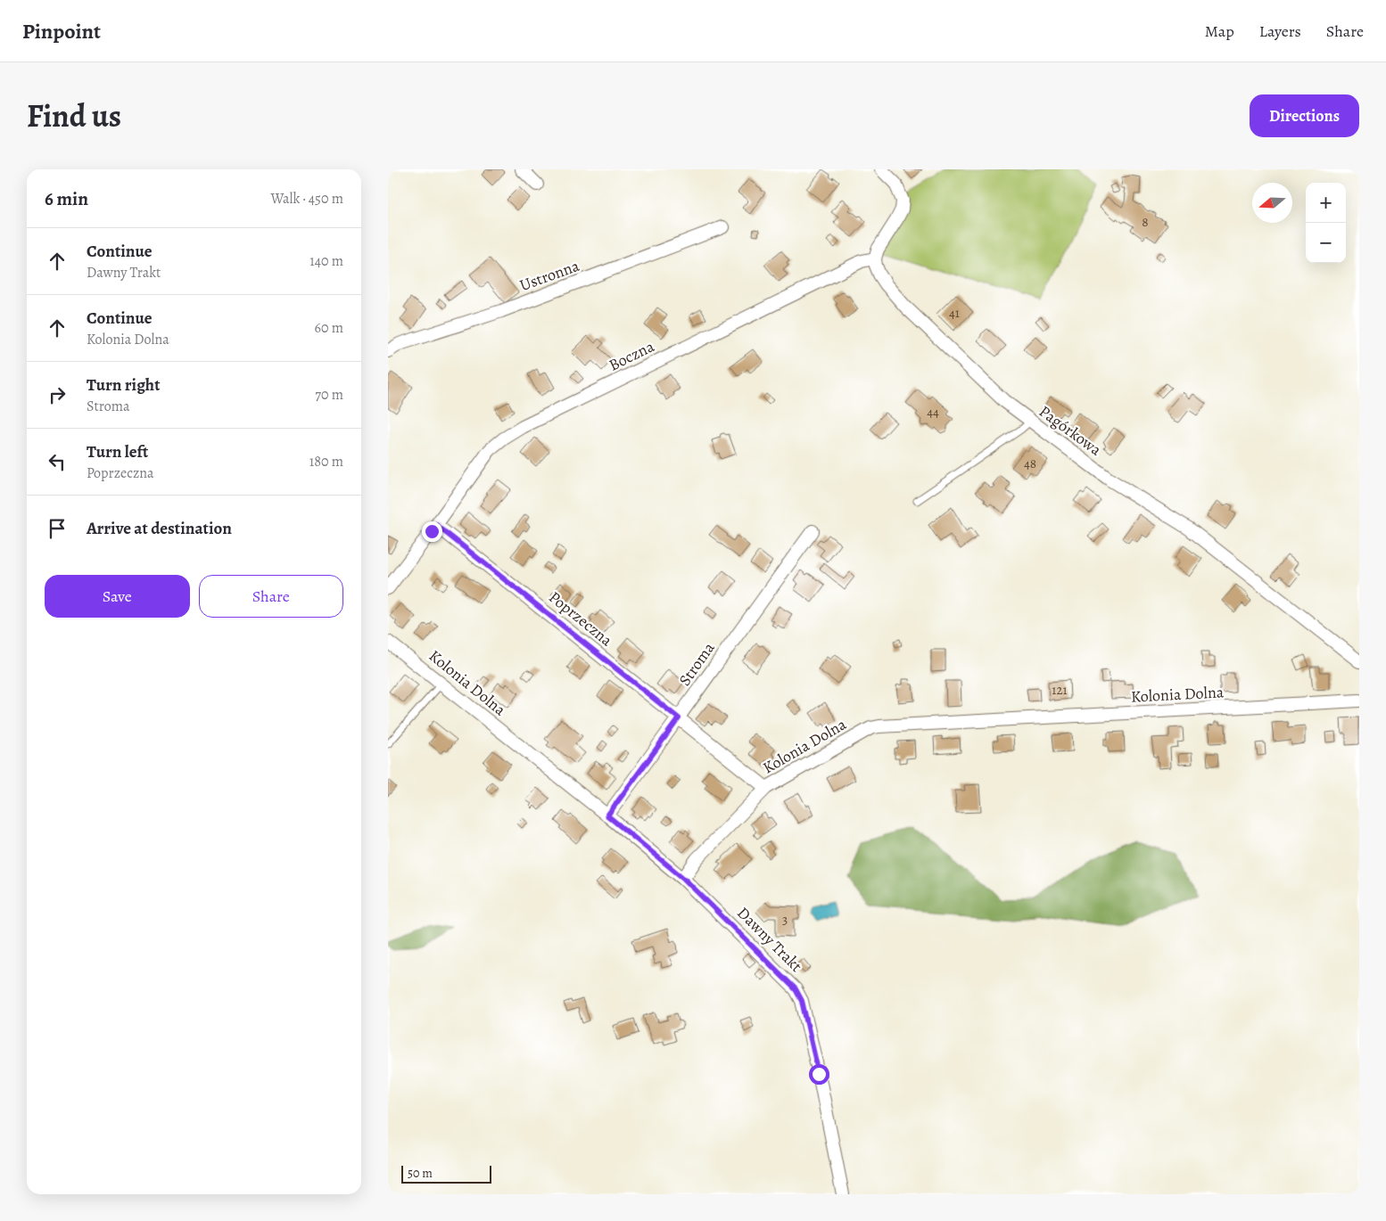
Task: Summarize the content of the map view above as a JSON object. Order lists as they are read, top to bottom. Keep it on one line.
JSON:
{"streets":{"street":["Ustronna","Boczna","Pagórkowa","Poprzeczna","Stroma","Kolonia Dolna","Dawny Trakt"]},"crossings":[["Boczna","Pagórkowa"],["Boczna","Poprzeczna"],["Poprzeczna","Stroma"],["Poprzeczna","Kolonia Dolna"],["Stroma","Kolonia Dolna"],["Kolonia Dolna","Dawny Trakt"]],"house_numbers":["8","41","44","48","121","3"],"scale_bar":"50 m","north":"left","page":{"header":"Pinpoint","nav":["Map","Layers","Share"],"title":"Find us","buttons":["Directions",["Save","Share"]],"heading":["6 min","Walk · 450 m"],"map_buttons":["+","−"],"list":[["Continue","Dawny Trakt","140 m"],["Continue","Kolonia Dolna","60 m"],["Turn right","Stroma","70 m"],["Turn left","Poprzeczna","180 m"],"Arrive at destination"],"scale":"50 m"}}
